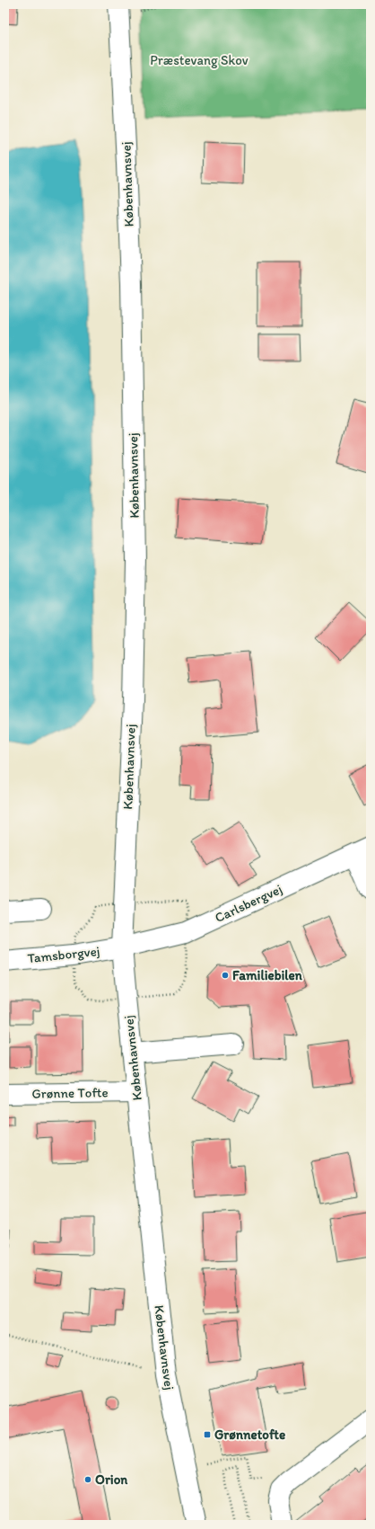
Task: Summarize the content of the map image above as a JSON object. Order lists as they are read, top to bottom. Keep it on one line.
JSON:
{"streets":{"street":["Københavnsvej","Carlsbergvej","Tamsborgvej","Grønne Tofte"]},"crossings":[["Københavnsvej","Carlsbergvej"],["Københavnsvej","Tamsborgvej"],["Københavnsvej","Grønne Tofte"],["Carlsbergvej","Tamsborgvej"]],"parks":["Præstevang Skov"],"places":{"other":["Familiebilen","Orion"],"transit":["Grønnetofte"]}}
